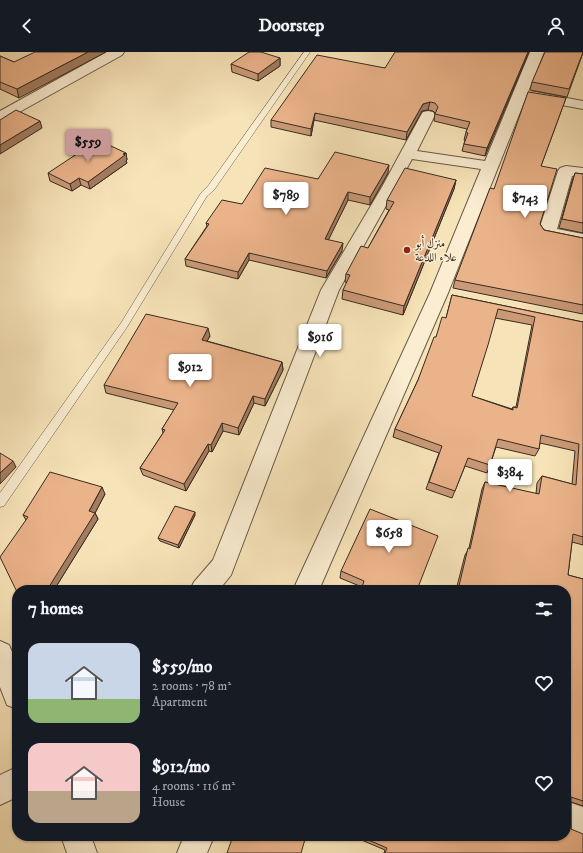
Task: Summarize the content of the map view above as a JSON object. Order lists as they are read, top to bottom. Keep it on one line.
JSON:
{"places":["منزل أبو علاء اللدعة"],"page":{"header":"Doorstep","price":["$559","$789","$743","$916","$912","$384","$658"],"heading":"7 homes","list":[{"name":"$559/mo","note":"2 rooms · 78 m² · Apartment"},{"name":"$912/mo","note":"4 rooms · 116 m² · House"}]}}
